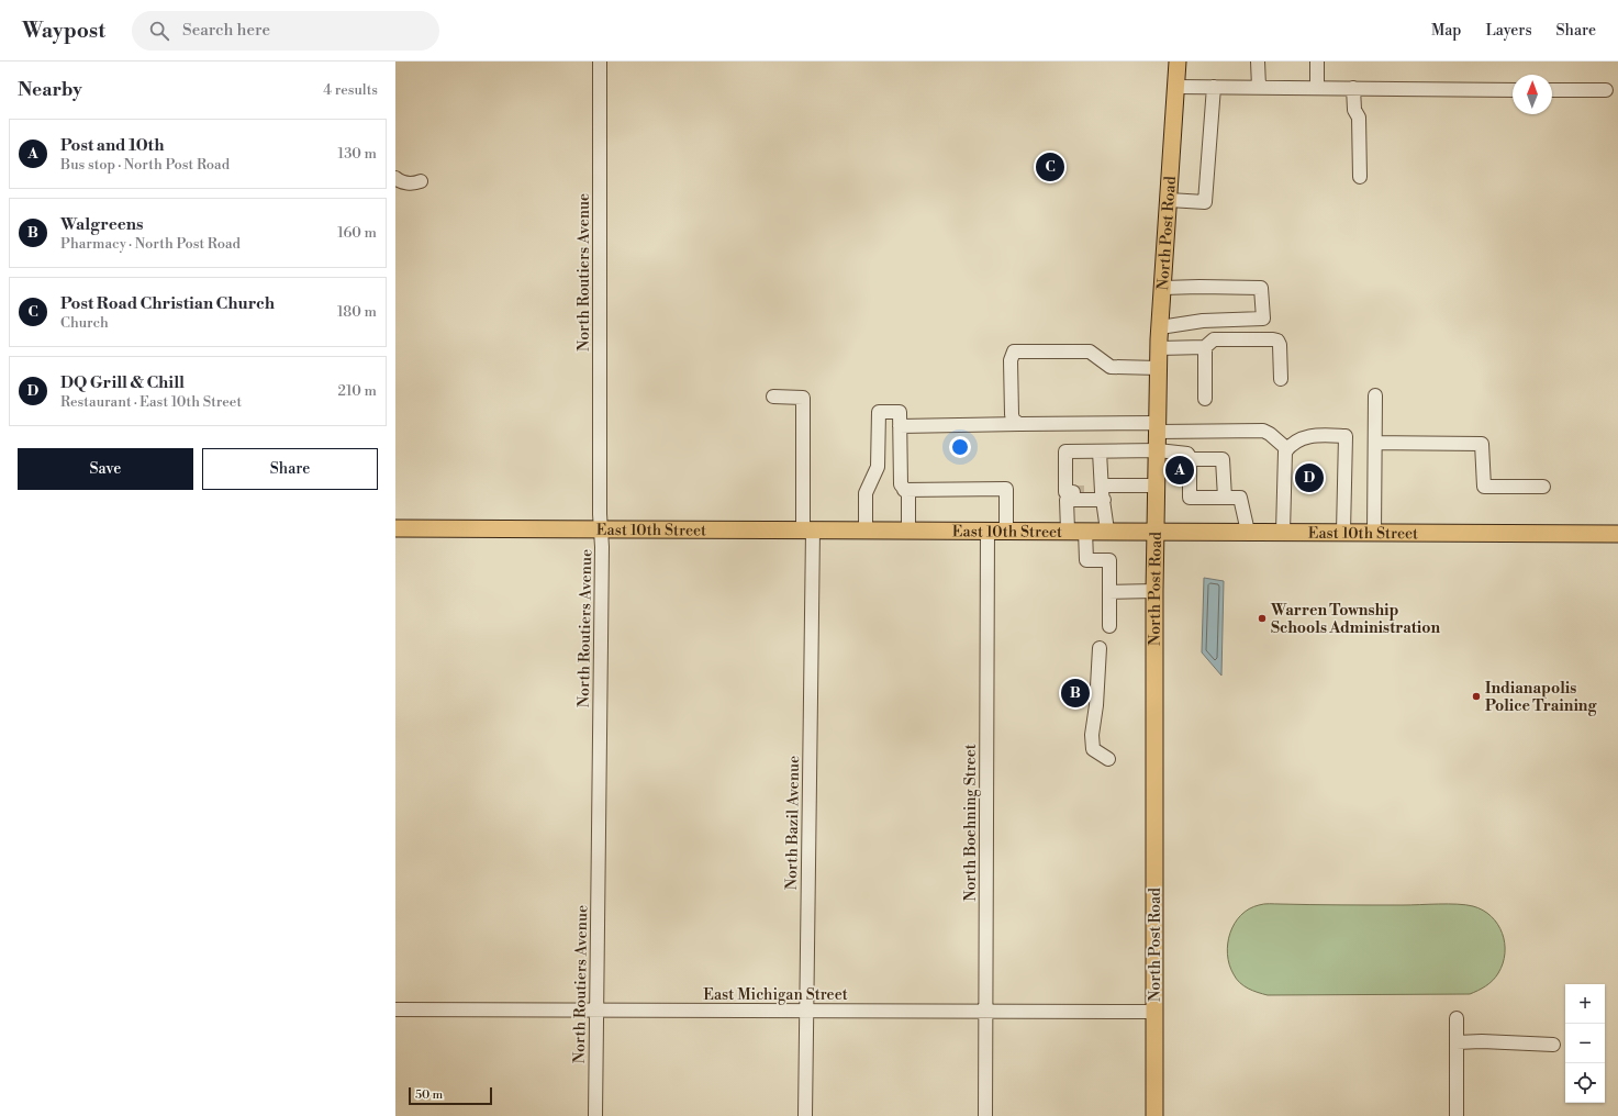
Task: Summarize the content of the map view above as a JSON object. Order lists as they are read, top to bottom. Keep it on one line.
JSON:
{"streets":{"main road":["North Post Road","East 10th Street"],"street":["North Routiers Avenue","North Bazil Avenue","North Boehning Street","East Michigan Street"]},"crossings":[["North Post Road","East 10th Street"],["North Post Road","East Michigan Street"],["North Routiers Avenue","East 10th Street"],["North Routiers Avenue","East Michigan Street"],["East 10th Street","North Bazil Avenue"],["East 10th Street","North Boehning Street"],["North Bazil Avenue","East Michigan Street"],["North Boehning Street","East Michigan Street"]],"places":["Warren Township Schools Administration","Indianapolis Police Training"],"scale_bar":"50 m","north":"top","page":{"header":"Waypost","search":"Search here","nav":["Map","Layers","Share"],"heading":["Nearby","4 results"],"list":[{"mark":"A","name":"Post and 10th","note":"Bus stop · North Post Road","value":"130 m"},{"mark":"B","name":"Walgreens","note":"Pharmacy · North Post Road","value":"160 m"},{"mark":"C","name":"Post Road Christian Church","note":"Church","value":"180 m"},{"mark":"D","name":"DQ Grill & Chill","note":"Restaurant · East 10th Street","value":"210 m"}],"pins":["C","A","D","B"],"buttons":["Save","Share"],"map_buttons":["+","−"],"scale":"50 m"}}
